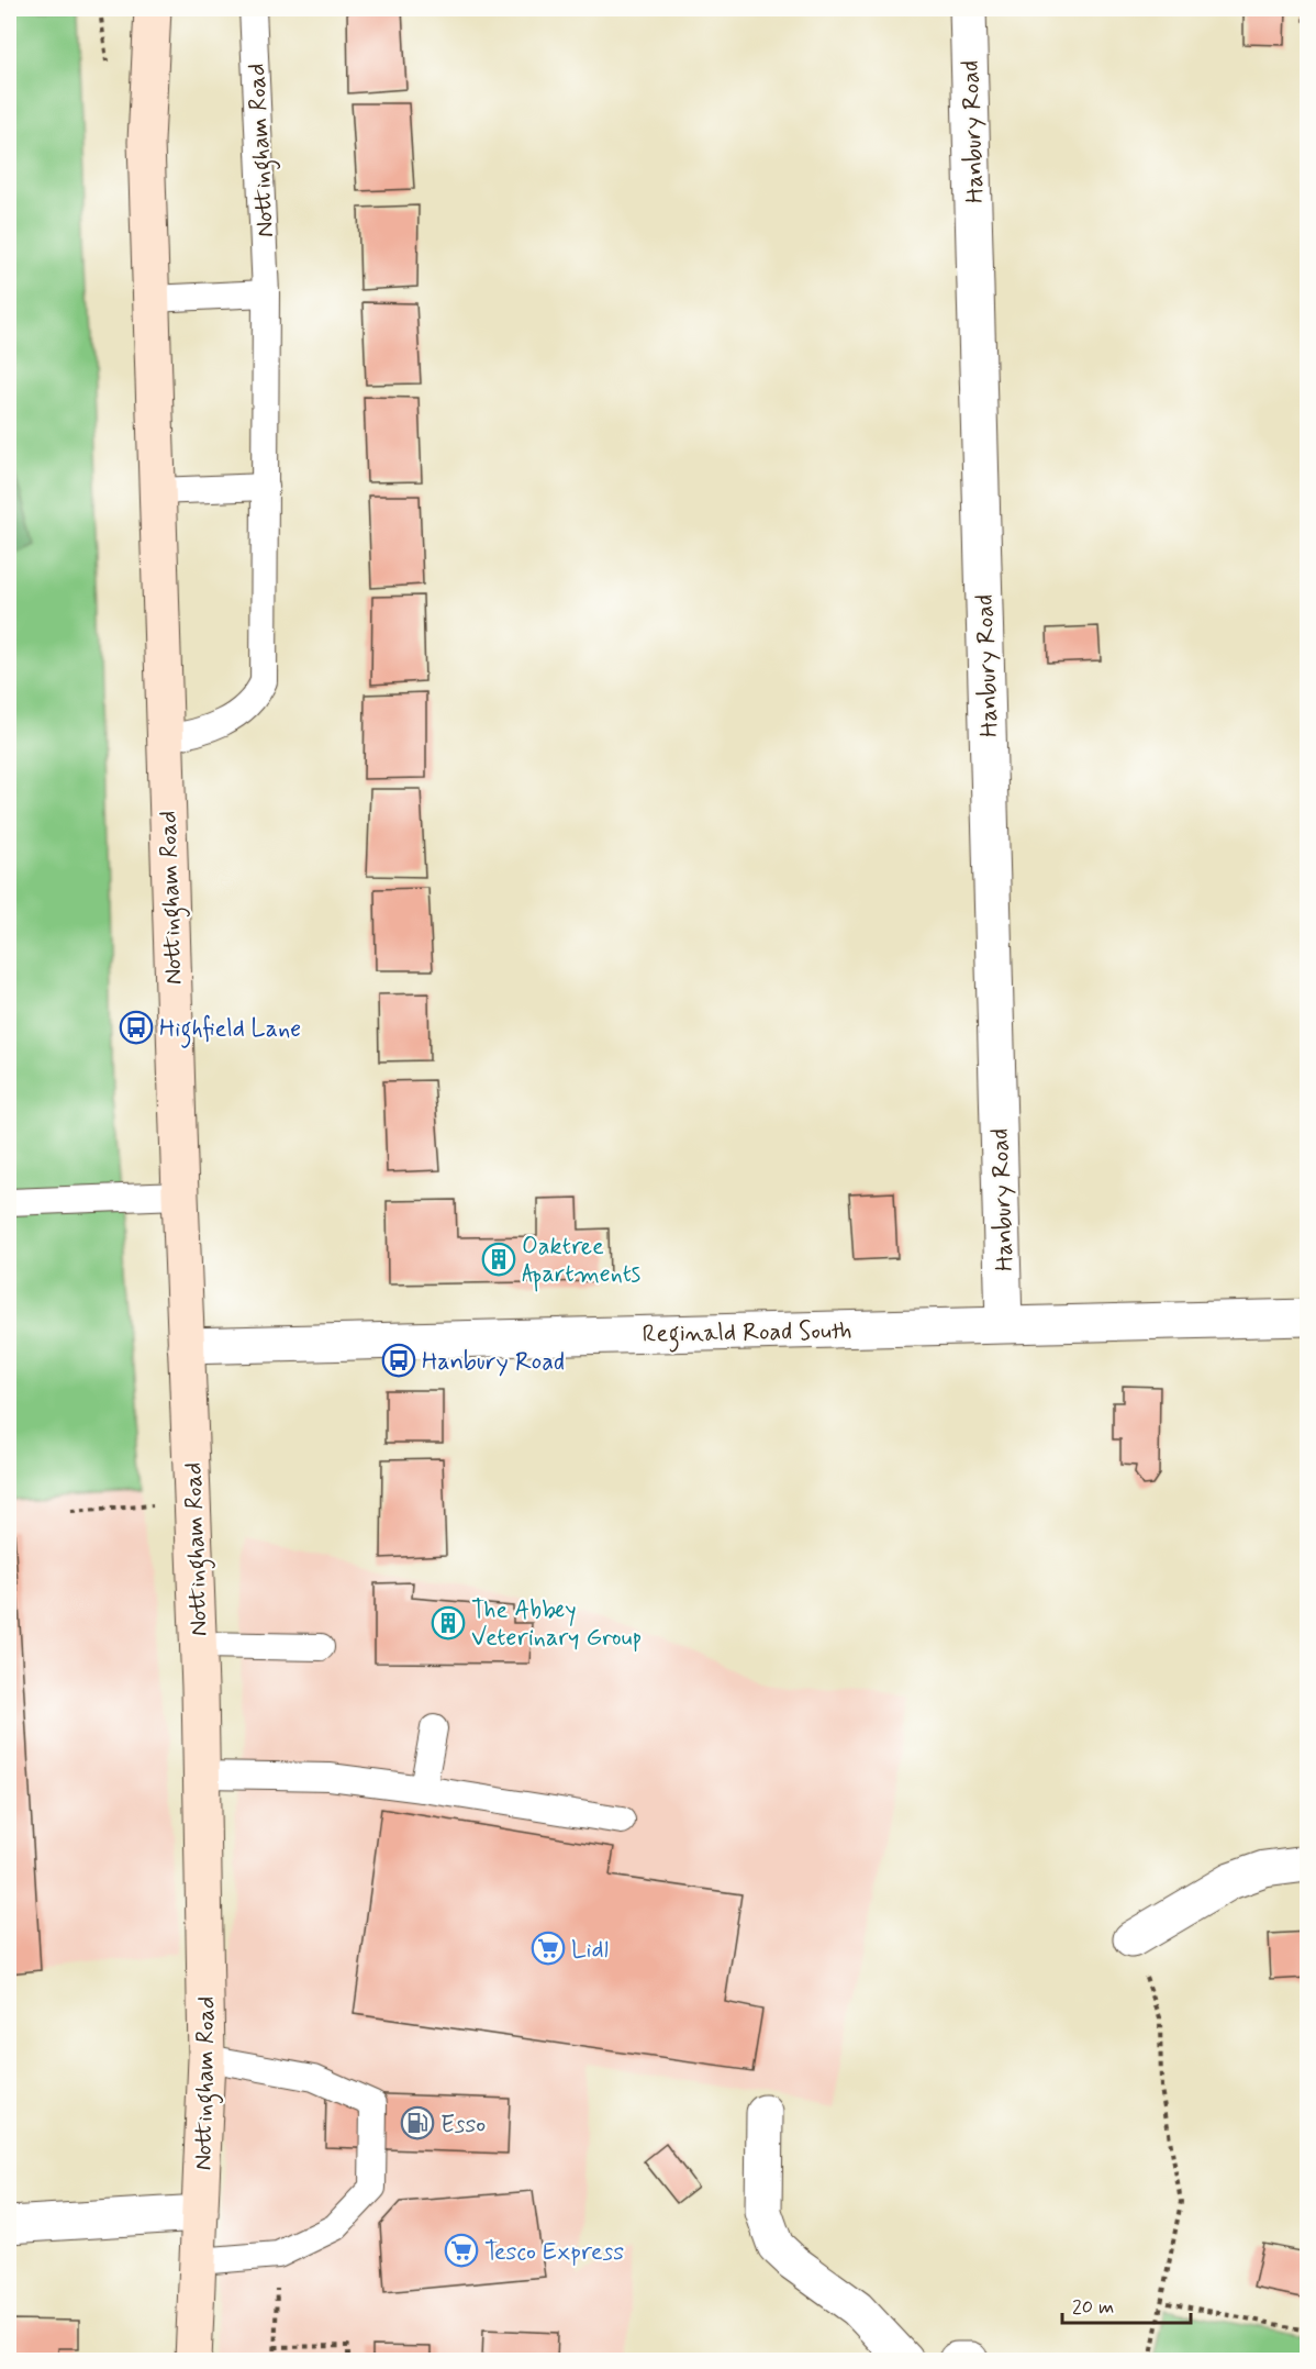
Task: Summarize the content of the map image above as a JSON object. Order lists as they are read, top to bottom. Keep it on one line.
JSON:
{"streets":{"street":["Hanbury Road","Nottingham Road","Reginald Road South"]},"crossings":[["Hanbury Road","Reginald Road South"],["Nottingham Road","Reginald Road South"]],"places":{"bus stop":["Highfield Lane","Hanbury Road"],"building":["Oaktree Apartments","The Abbey Veterinary Group"],"supermarket":["Lidl","Tesco Express"],"fuel station":["Esso"]},"scale_bar":"20 m"}
